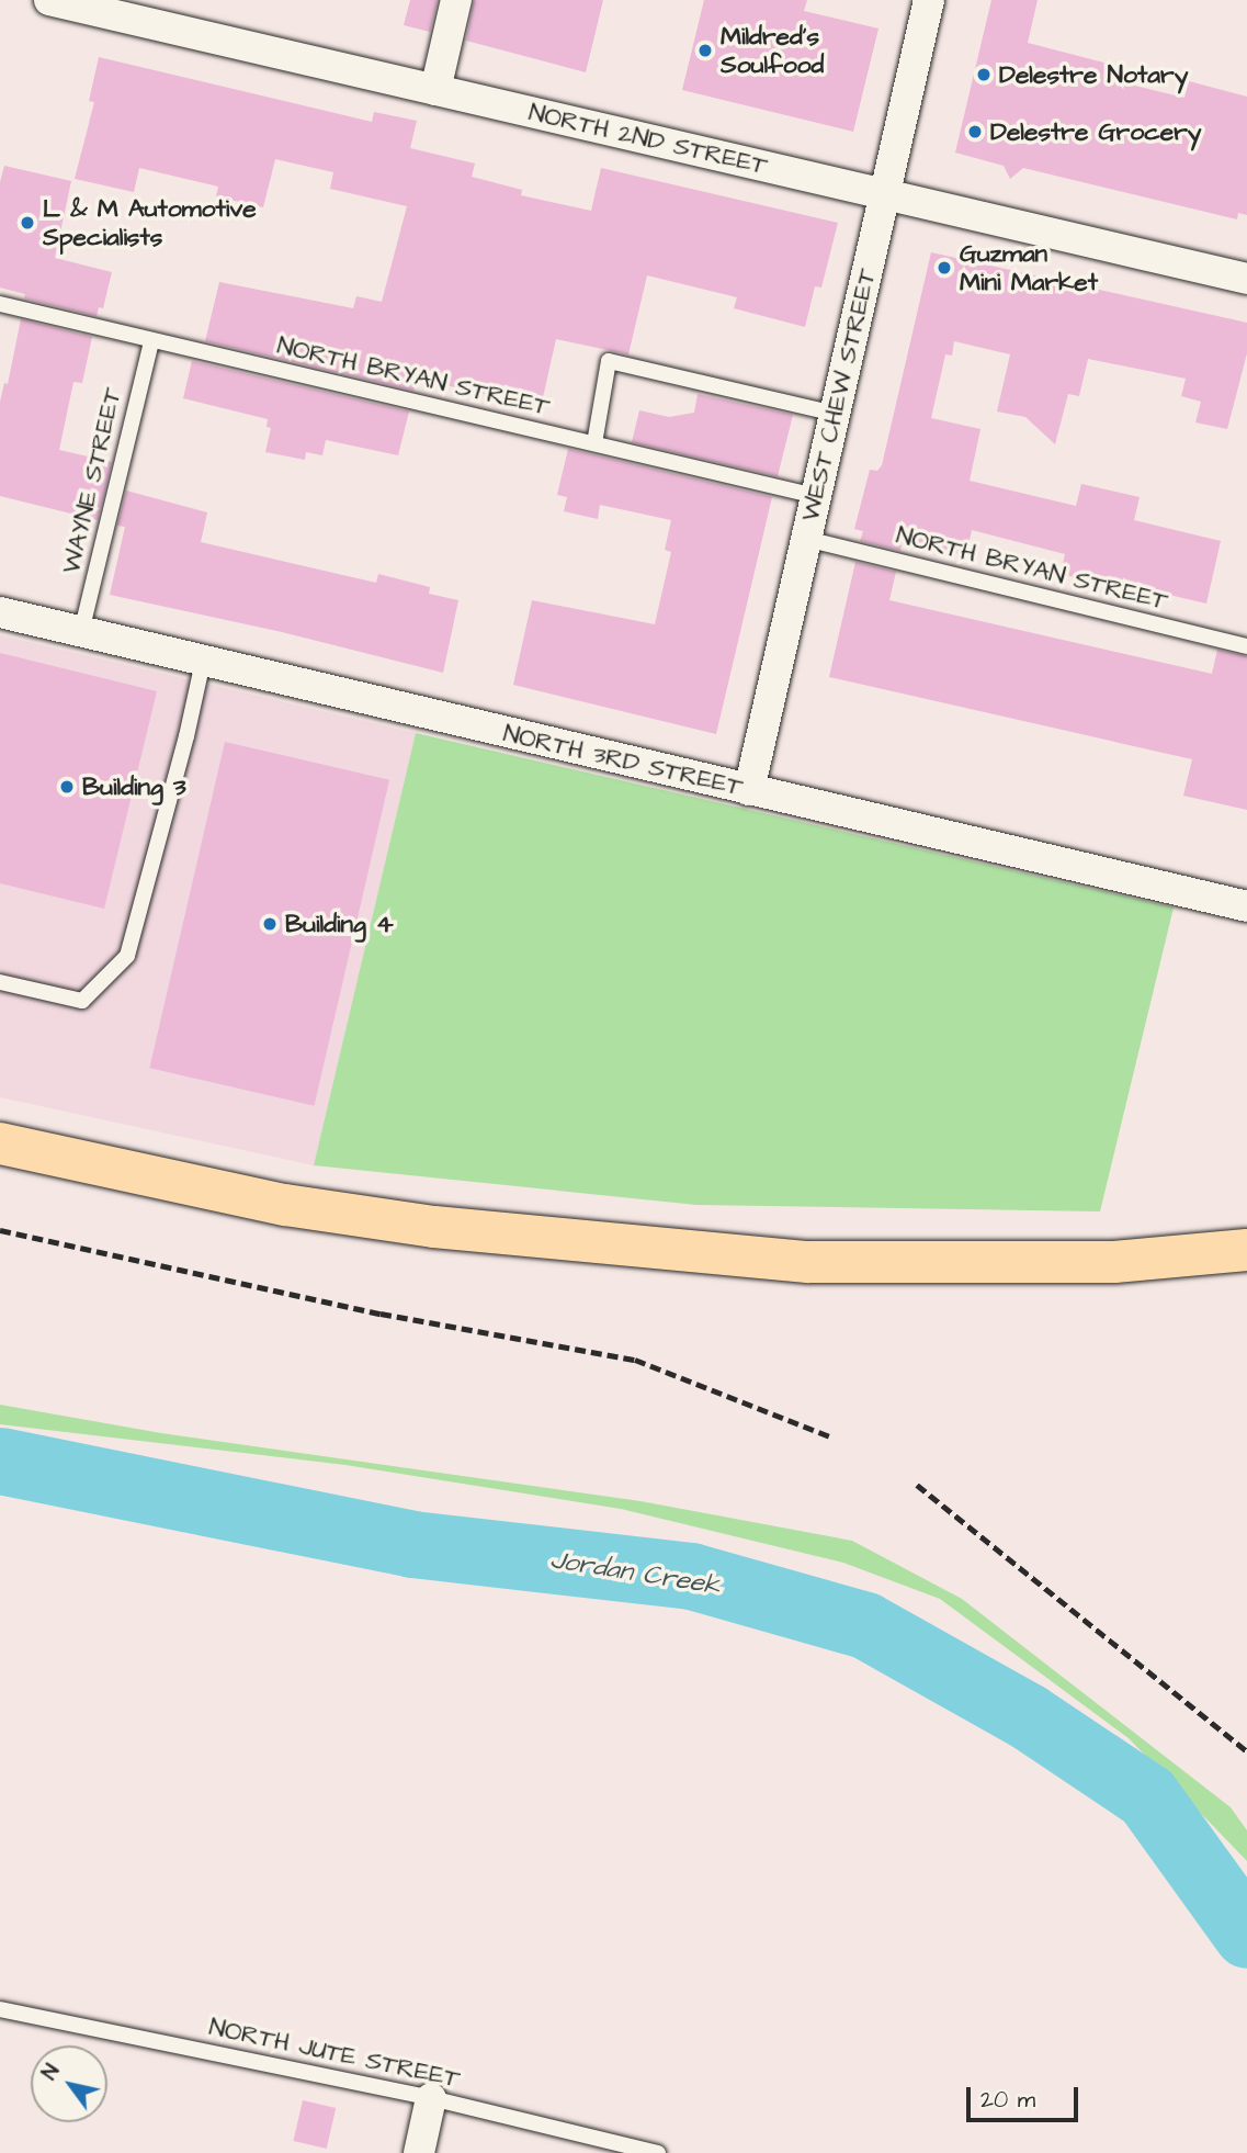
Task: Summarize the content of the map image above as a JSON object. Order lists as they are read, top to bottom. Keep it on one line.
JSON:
{"streets":{"street":["NORTH 2ND STREET","WEST CHEW STREET","NORTH 3RD STREET"],"lane":["NORTH BRYAN STREET","WAYNE STREET","NORTH JUTE STREET"]},"crossings":[["NORTH 2ND STREET","WEST CHEW STREET"],["NORTH BRYAN STREET","WEST CHEW STREET"],["NORTH BRYAN STREET","WAYNE STREET"],["WEST CHEW STREET","NORTH 3RD STREET"],["WAYNE STREET","NORTH 3RD STREET"]],"water":["Jordan Creek"],"places":["Mildred's Soulfood","Delestre Notary","Delestre Grocery","L & M Automotive Specialists","Guzman Mini Market","Building 3","Building 4"],"scale_bar":"20 m","north":"top left"}
